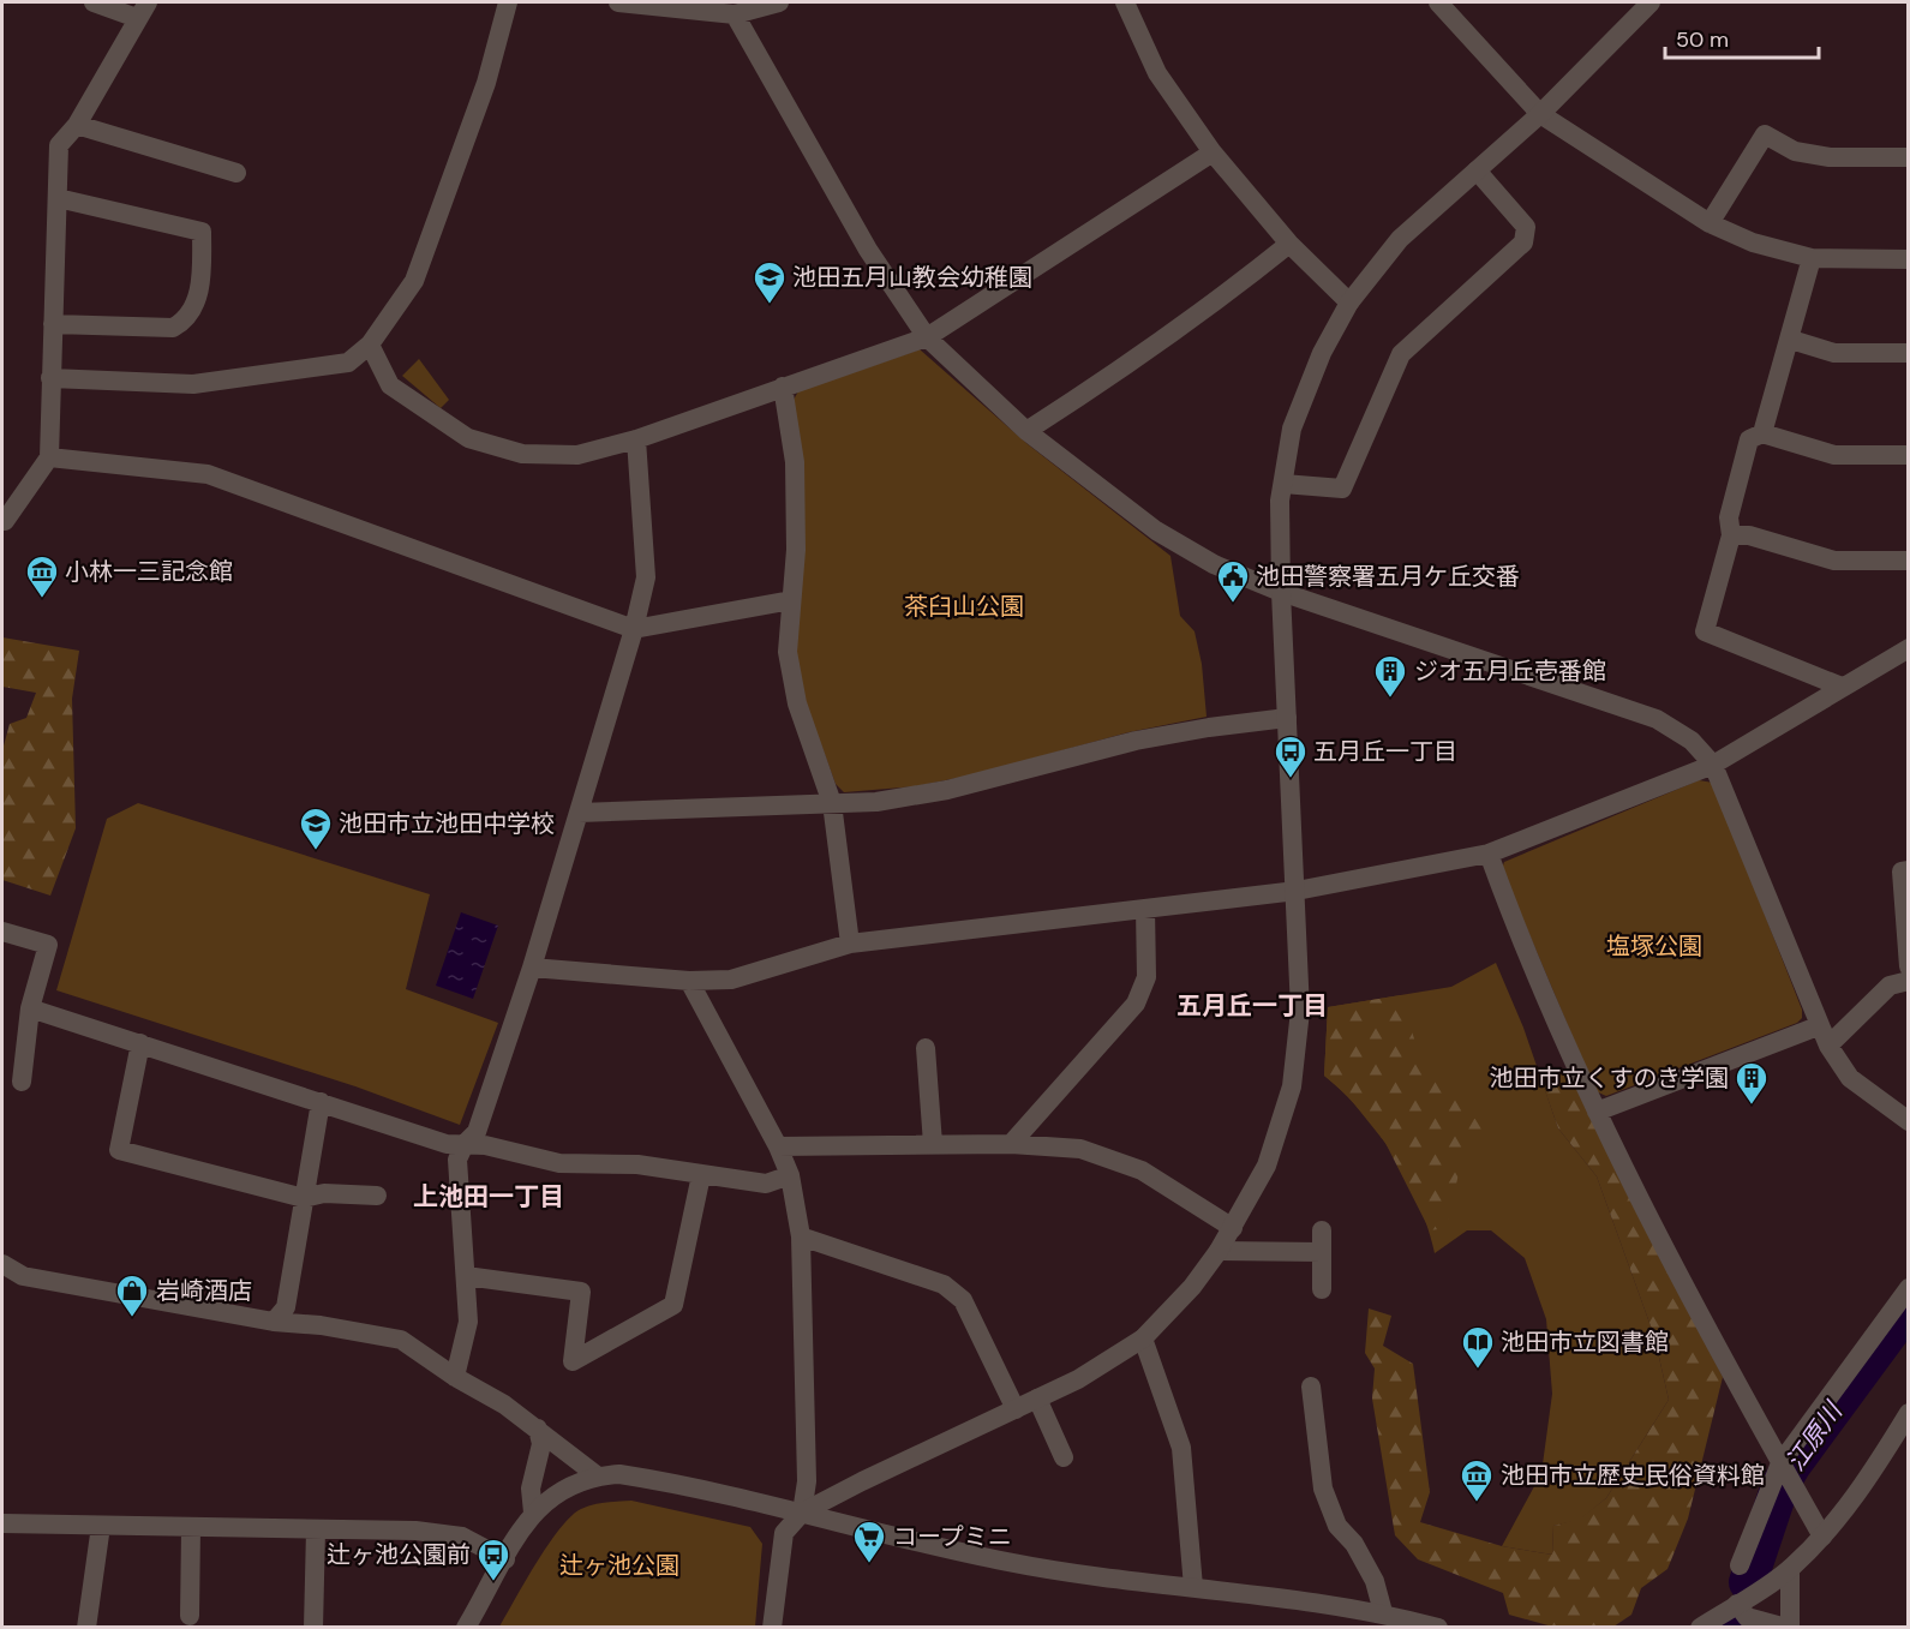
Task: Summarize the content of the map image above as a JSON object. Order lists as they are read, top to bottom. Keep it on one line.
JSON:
{"districts":["五月丘一丁目","上池田一丁目"],"water":["江原川"],"parks":["茶臼山公園","塩塚公園","辻ヶ池公園"],"places":{"school or university":["池田五月山教会幼稚園","池田市立池田中学校"],"museum":["小林一三記念館","池田市立歴史民俗資料館"],"public building":["池田警察署五月ケ丘交番"],"building":["ジオ五月丘壱番館","池田市立くすのき学園"],"bus stop":["五月丘一丁目","辻ヶ池公園前"],"shop":["岩崎酒店"],"library":["池田市立図書館"],"supermarket":["コープミニ"]},"scale_bar":"50 m"}
